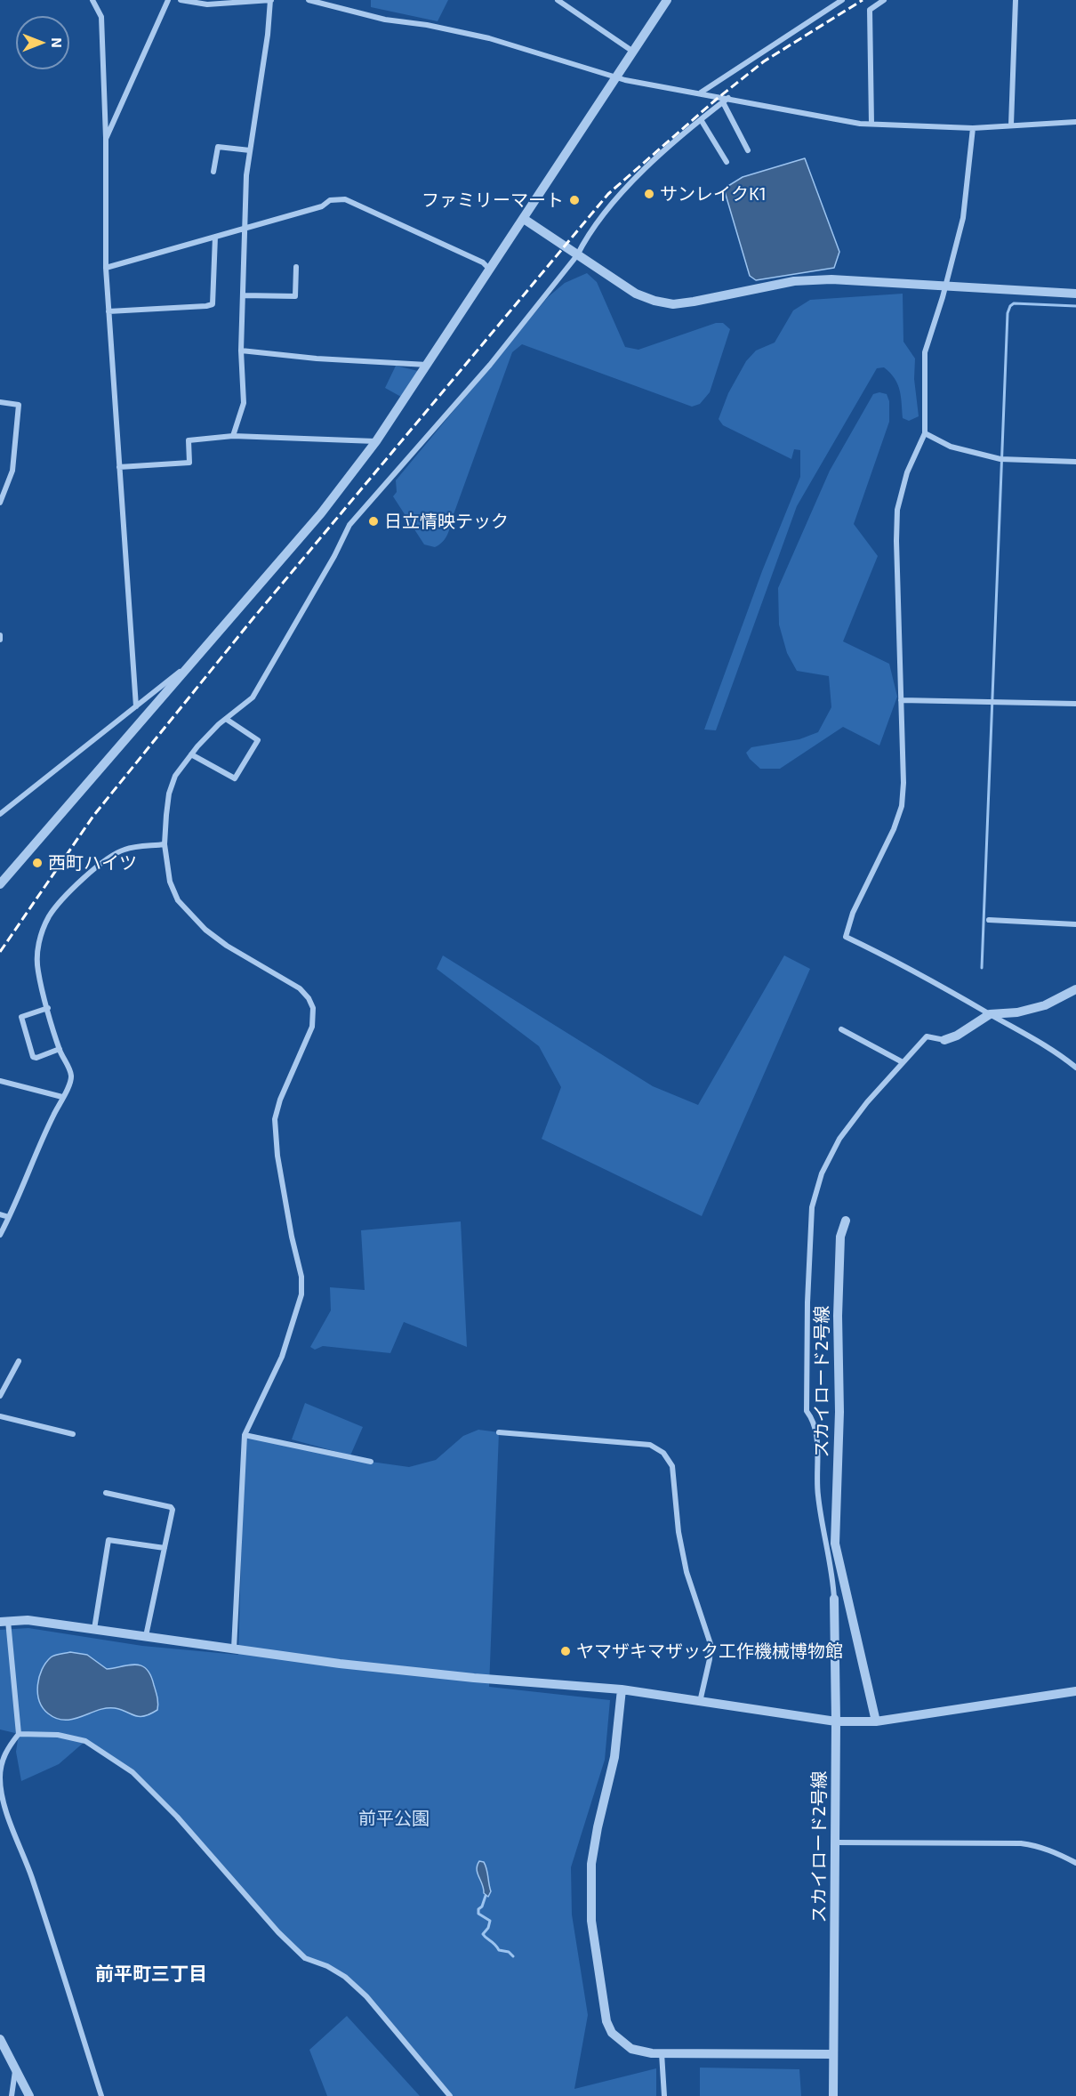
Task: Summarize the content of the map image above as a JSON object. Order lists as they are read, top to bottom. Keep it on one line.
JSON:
{"streets":{"street":["スカイロード2号線"]},"districts":["前平町三丁目"],"parks":["前平公園"],"places":["サンレイクK1","ファミリーマート","日立情映テック","西町ハイツ","ヤマザキマザック工作機械博物館"],"north":"right"}
